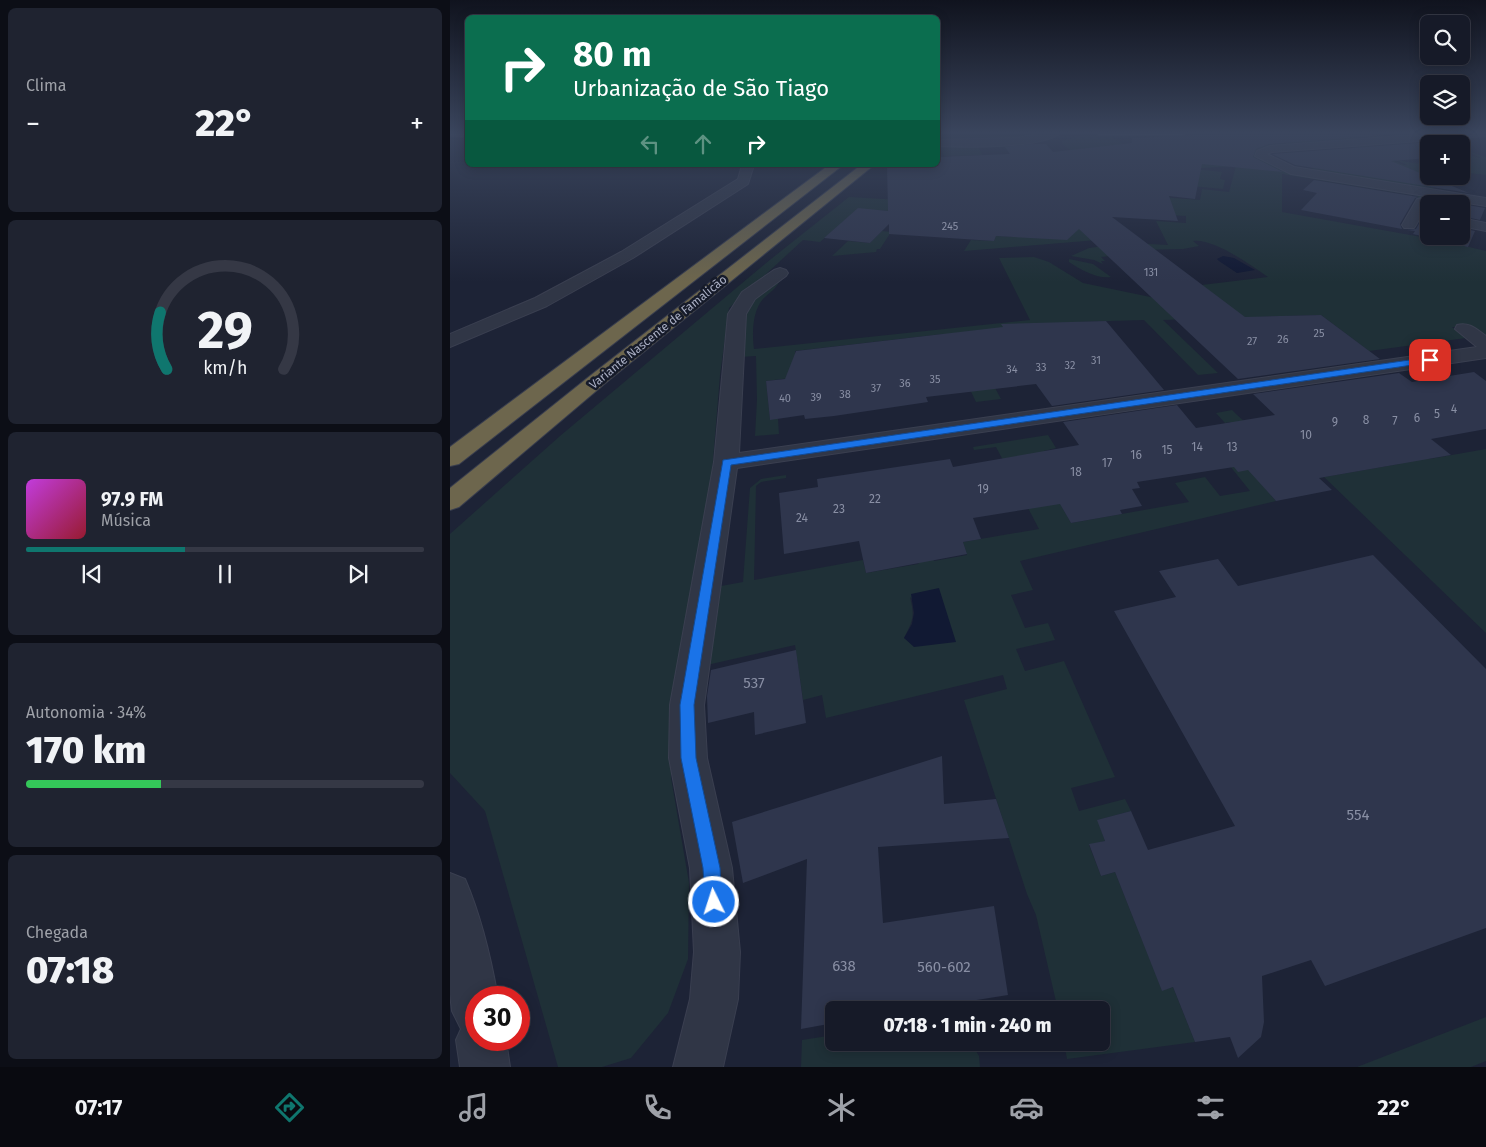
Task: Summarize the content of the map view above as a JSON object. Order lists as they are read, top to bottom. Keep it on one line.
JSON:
{"streets":{"highway":["Variante Nascente de Famalicão"]},"house_numbers":["245","131","25","26","27","31","32","33","34","35","36","37","38","39","40","4","5","6","8","7","9","10","14","13","15","16","17","18","19","22","23","24","537","554","638","560-602"],"page":{"tile":["Clima",["Autonomia · 34%","170 km"],["Chegada","07:18"]],"map_buttons":["+","−"],"turn":["80 m","Urbanização de São Tiago"],"heat":["−","22°","+"],"song":["97.9 FM","Música"],"limit":"30","trip":"07:18 · 1 min · 240 m","tabs":["07:17","22°"],"gauge":["29","km/h"]}}
